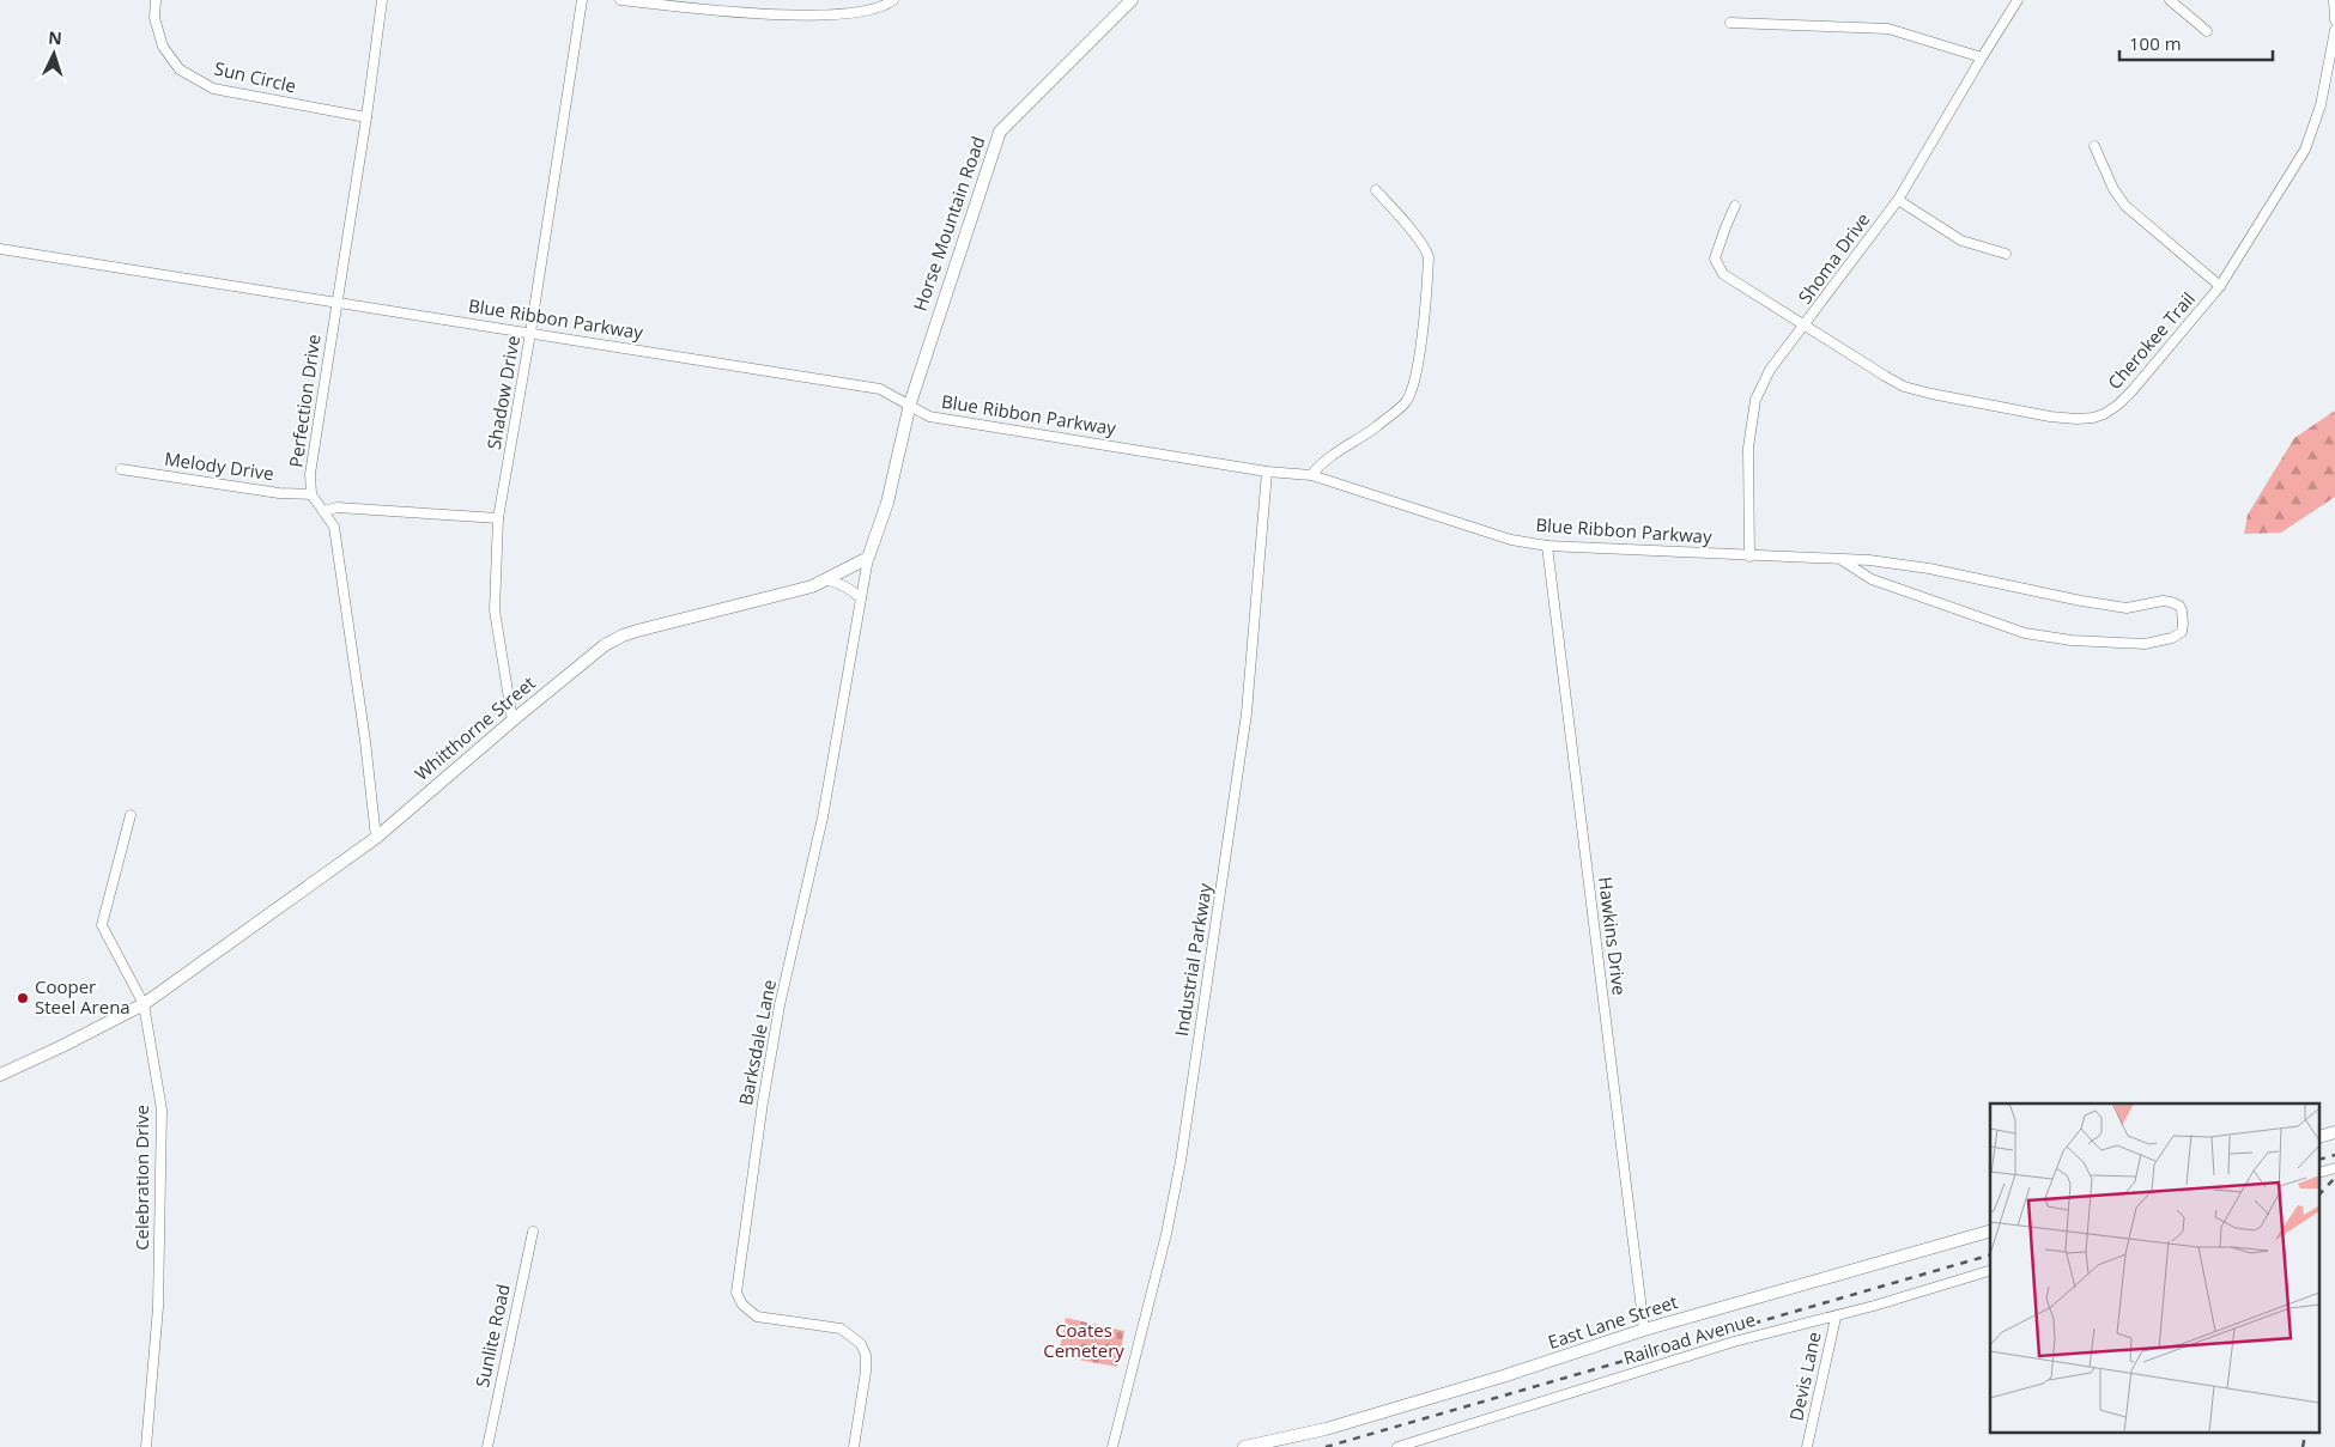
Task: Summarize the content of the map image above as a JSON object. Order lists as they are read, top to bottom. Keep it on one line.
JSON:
{"streets":{"street":["Sun Circle","Horse Mountain Road","Shoma Drive","Blue Ribbon Parkway","Cherokee Trail","Shadow Drive","Perfection Drive","Melody Drive","Whitthorne Street","Hawkins Drive","Industrial Parkway","Barksdale Lane","Celebration Drive","East Lane Street","Sunlite Road","Railroad Avenue","Devis Lane"]},"crossings":[["Sun Circle","Perfection Drive"],["Horse Mountain Road","Blue Ribbon Parkway"],["Shoma Drive","Blue Ribbon Parkway"],["Shoma Drive","Cherokee Trail"],["Blue Ribbon Parkway","Shadow Drive"],["Blue Ribbon Parkway","Perfection Drive"],["Blue Ribbon Parkway","Hawkins Drive"],["Blue Ribbon Parkway","Industrial Parkway"],["Shadow Drive","Whitthorne Street"],["Perfection Drive","Melody Drive"],["Perfection Drive","Whitthorne Street"],["Whitthorne Street","Barksdale Lane"],["Whitthorne Street","Celebration Drive"],["Hawkins Drive","East Lane Street"],["Railroad Avenue","Devis Lane"]],"parks":["Coates Cemetery"],"places":["Cooper Steel Arena"],"scale_bar":"100 m","north":"top"}
